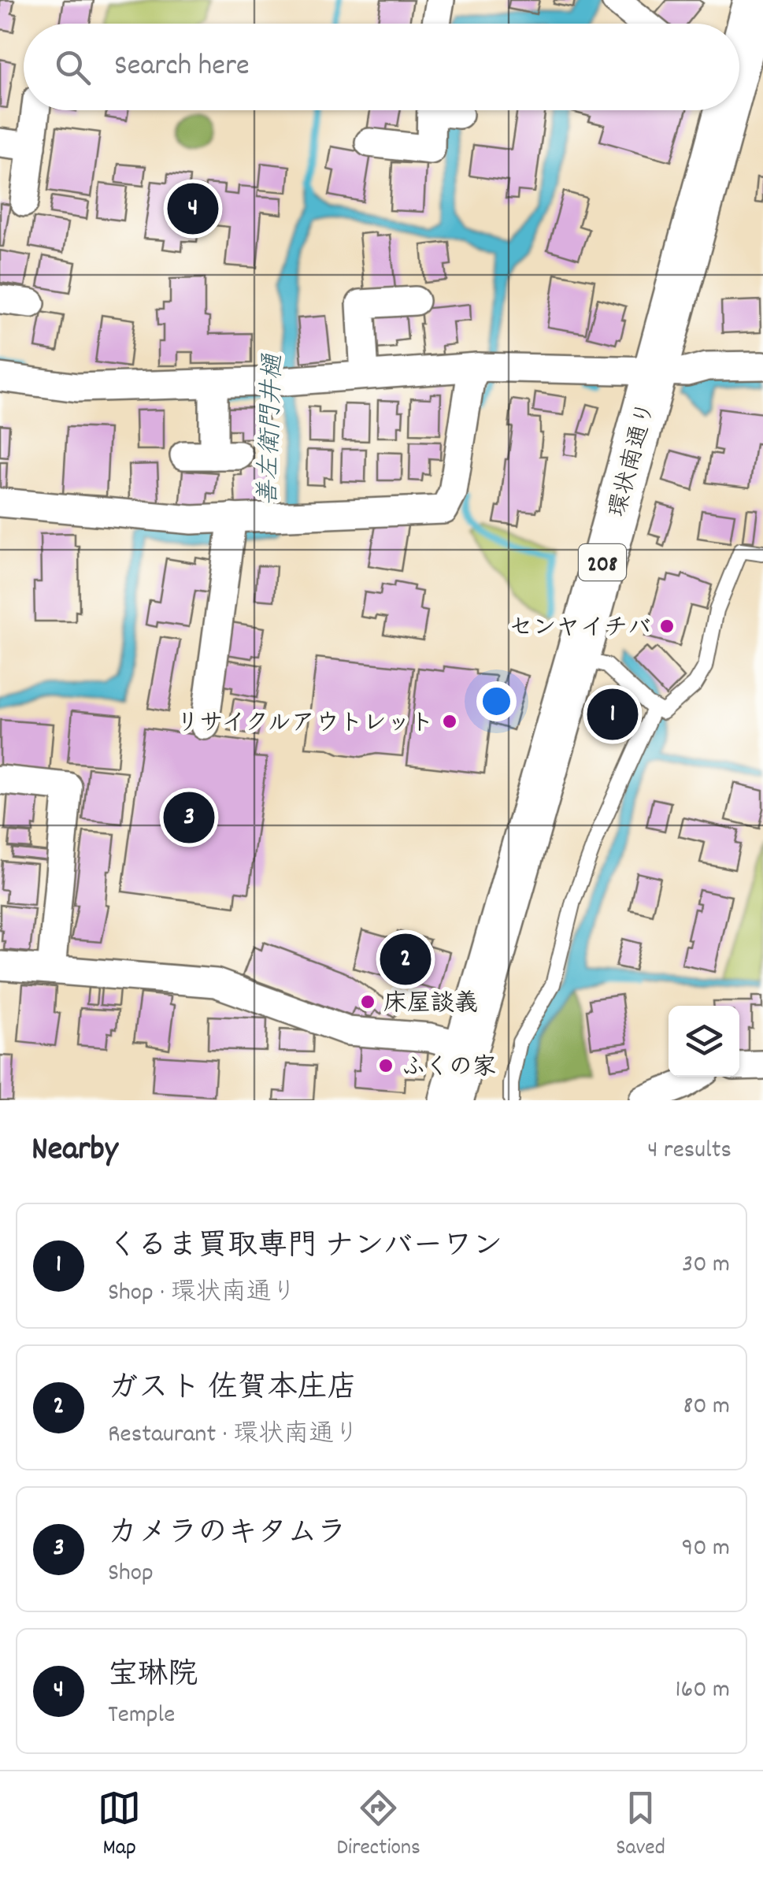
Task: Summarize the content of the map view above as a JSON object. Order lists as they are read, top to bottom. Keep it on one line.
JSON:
{"streets":{"highway":["環状南通り","208"]},"water":["善左衛門井樋"],"places":["センヤイチバ","リサイクルアウトレット","床屋談義","ふくの家"],"page":{"search":"Search here","pins":["4","1","3","2"],"heading":["Nearby","4 results"],"list":[{"mark":"1","name":"くるま買取専門 ナンバーワン","note":"Shop · 環状南通り","value":"30 m"},{"mark":"2","name":"ガスト 佐賀本庄店","note":"Restaurant · 環状南通り","value":"80 m"},{"mark":"3","name":"カメラのキタムラ","note":"Shop","value":"90 m"},{"mark":"4","name":"宝琳院","note":"Temple","value":"160 m"}],"nav":["Map","Directions","Saved"]}}
